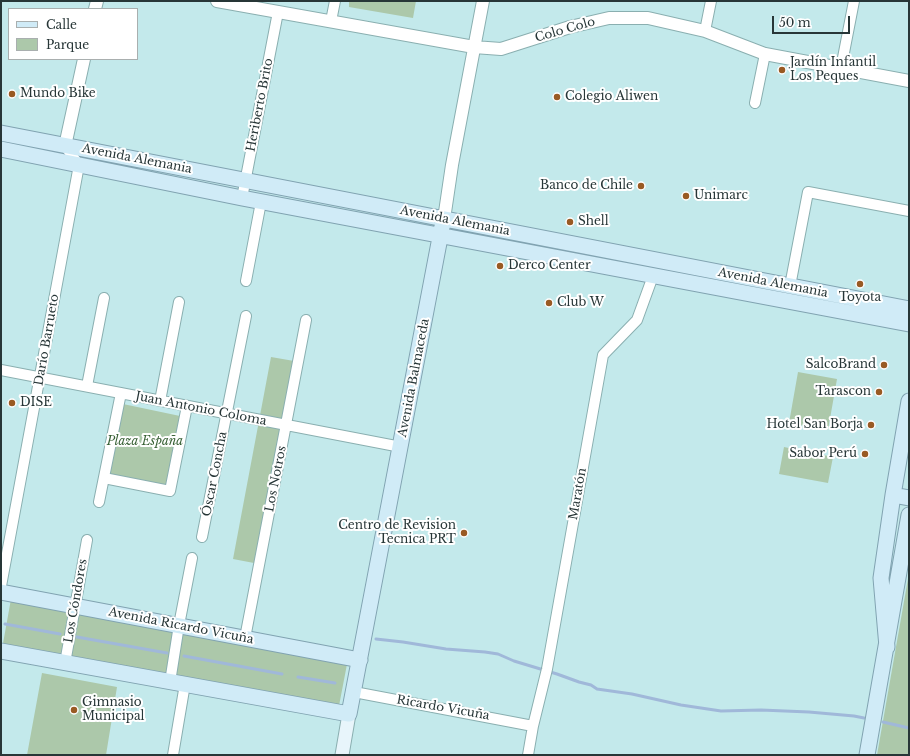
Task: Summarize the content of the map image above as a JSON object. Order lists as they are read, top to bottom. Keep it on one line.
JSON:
{"streets":{"main road":["Avenida Alemania","Avenida Balmaceda","Avenida Ricardo Vicuña"],"street":["Colo Colo","Heriberto Brito","Darío Barrueto","Juan Antonio Coloma","Óscar Concha","Los Notros","Maratón","Los Cóndores","Ricardo Vicuña"]},"crossings":[["Colo Colo","Heriberto Brito"],["Colo Colo","Avenida Balmaceda"],["Heriberto Brito","Avenida Alemania"],["Avenida Alemania","Darío Barrueto"],["Avenida Alemania","Avenida Balmaceda"],["Avenida Alemania","Maratón"],["Darío Barrueto","Juan Antonio Coloma"],["Avenida Balmaceda","Juan Antonio Coloma"],["Avenida Balmaceda","Avenida Ricardo Vicuña"],["Avenida Balmaceda","Ricardo Vicuña"],["Juan Antonio Coloma","Óscar Concha"],["Juan Antonio Coloma","Los Notros"],["Los Notros","Avenida Ricardo Vicuña"],["Maratón","Ricardo Vicuña"],["Los Cóndores","Avenida Ricardo Vicuña"]],"parks":["Plaza España"],"places":["Jardín Infantil Los Peques","Mundo Bike","Colegio Aliwen","Banco de Chile","Unimarc","Shell","Derco Center","Toyota","Club W","SalcoBrand","Tarascon","DISE","Hotel San Borja","Sabor Perú","Centro de Revision Tecnica PRT","Gimnasio Municipal"],"legend":["Calle","Parque"],"scale_bar":"50 m"}
